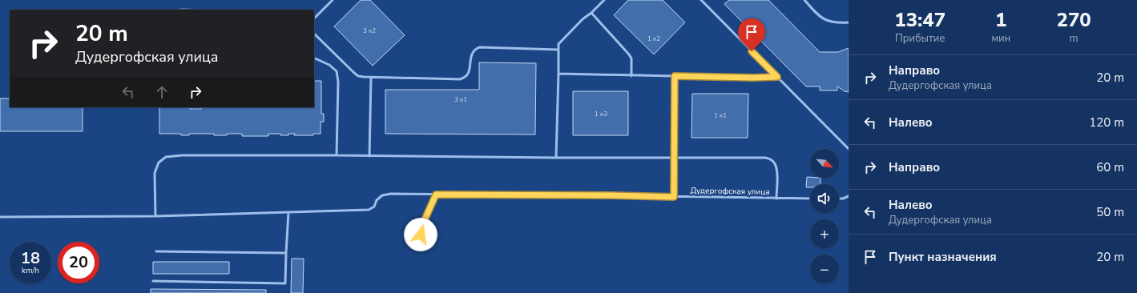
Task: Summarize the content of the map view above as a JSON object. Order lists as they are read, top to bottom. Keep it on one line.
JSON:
{"streets":{"lane":["Дудергофская улица"]},"house_numbers":["3 к2","1 к2","3 к1","1 к3","1 к1"],"north":"bottom right","page":{"eta":["13:47","Прибытие","1","мин","270","m"],"turn":["20 m","Дудергофская улица"],"list":[{"name":"Направо","note":"Дудергофская улица","value":"20 m"},{"name":"Налево","value":"120 m"},{"name":"Направо","value":"60 m"},{"name":"Налево","note":"Дудергофская улица","value":"50 m"},{"name":"Пункт назначения","value":"20 m"}],"map_buttons":["+","−"],"speed":"18 km/h","limit":"20"}}
